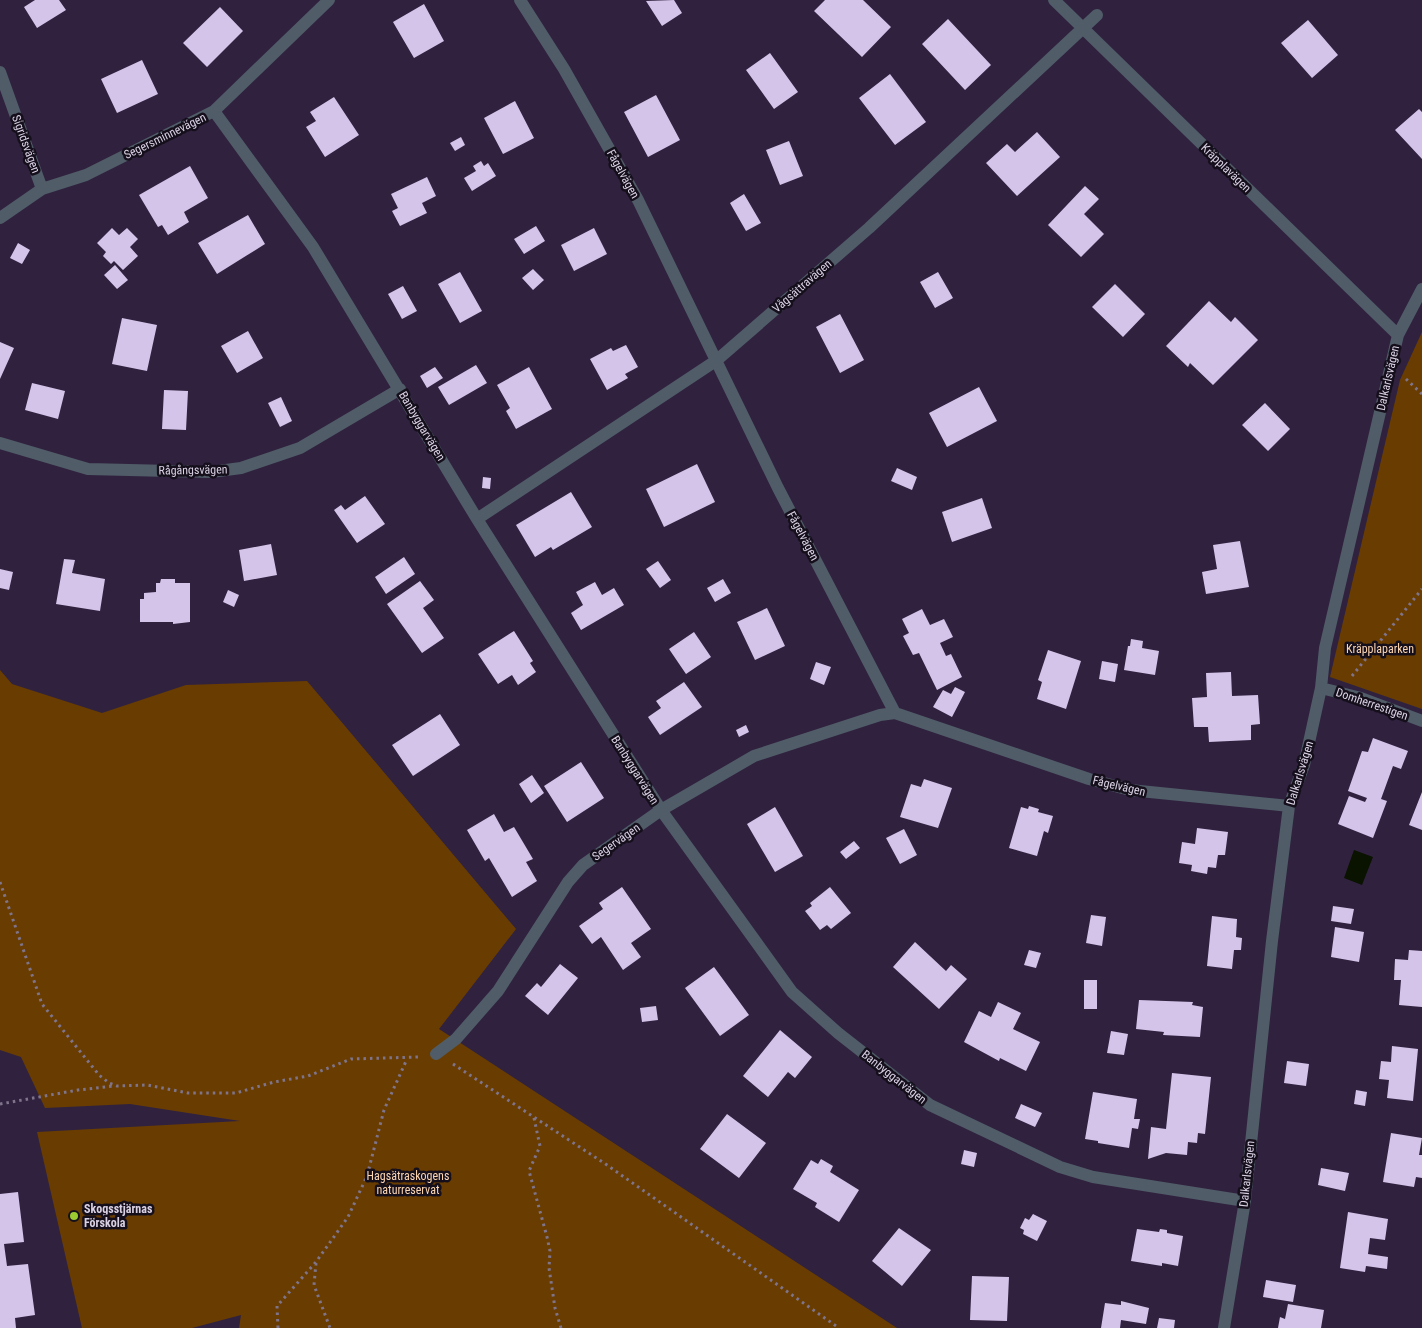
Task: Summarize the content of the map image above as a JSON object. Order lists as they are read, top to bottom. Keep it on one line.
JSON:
{"streets":{"street":["Segersminnevägen","Sigridsvägen","Kräpplavägen","Fågelvägen","Vågsättravägen","Dalkarlsvägen","Banbyggarvägen","Rågångsvägen","Domherrestigen","Segervägen"]},"crossings":[["Segersminnevägen","Sigridsvägen"],["Segersminnevägen","Banbyggarvägen"],["Kräpplavägen","Vågsättravägen"],["Kräpplavägen","Dalkarlsvägen"],["Fågelvägen","Vågsättravägen"],["Fågelvägen","Dalkarlsvägen"],["Fågelvägen","Segervägen"],["Vågsättravägen","Banbyggarvägen"],["Dalkarlsvägen","Banbyggarvägen"],["Dalkarlsvägen","Domherrestigen"],["Banbyggarvägen","Rågångsvägen"],["Banbyggarvägen","Segervägen"]],"parks":["Kräpplaparken","Hagsätraskogens naturreservat"],"places":["Skogsstjärnas Förskola"]}
